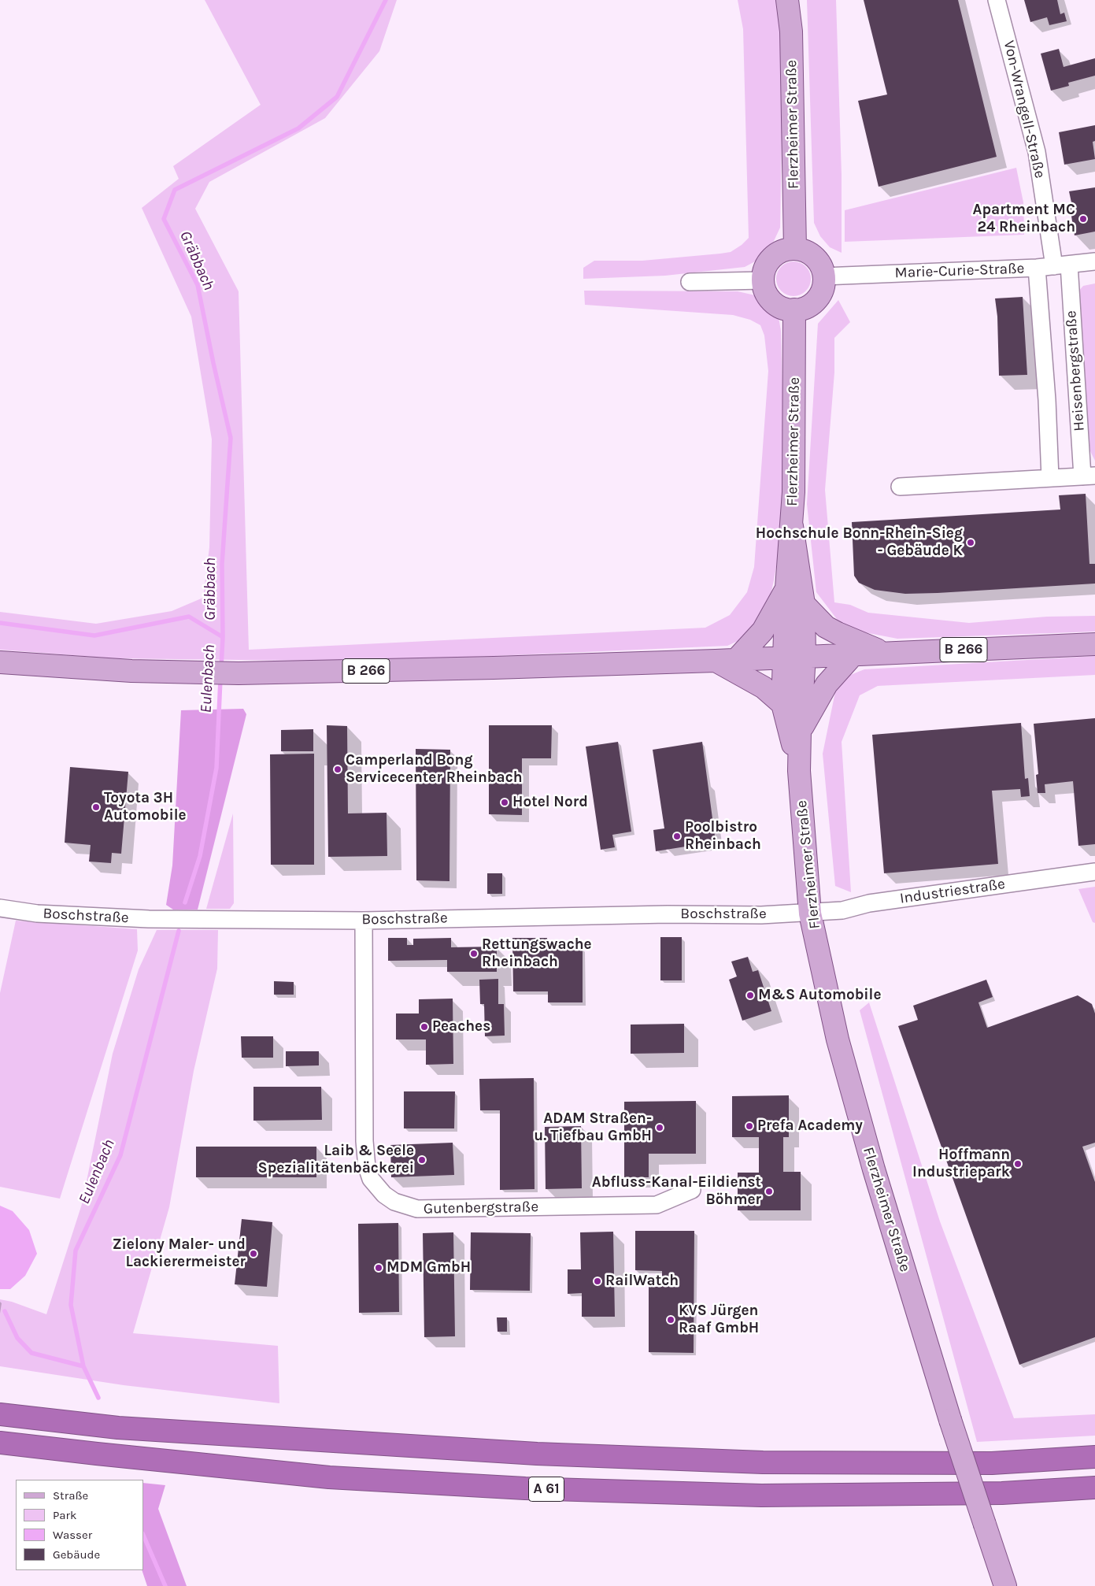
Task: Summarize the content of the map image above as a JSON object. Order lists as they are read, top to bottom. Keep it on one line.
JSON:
{"streets":{"highway":["A 61"],"main road":["Flerzheimer Straße","B 266"],"street":["Von-Wrangell-Straße","Marie-Curie-Straße","Heisenbergstraße","Industriestraße","Boschstraße","Gutenbergstraße"]},"crossings":[["Von-Wrangell-Straße","Marie-Curie-Straße"],["Von-Wrangell-Straße","Heisenbergstraße"],["Flerzheimer Straße","Marie-Curie-Straße"],["Flerzheimer Straße","B 266"],["Flerzheimer Straße","Industriestraße"],["Flerzheimer Straße","Boschstraße"],["Marie-Curie-Straße","Heisenbergstraße"],["Industriestraße","Boschstraße"],["Boschstraße","Gutenbergstraße"]],"water":["Gräbbach","Eulenbach"],"places":["Apartment MC 24 Rheinbach","Hochschule Bonn-Rhein-Sieg - Gebäude K","Camperland Bong Servicecenter Rheinbach","Hotel Nord","Toyota 3H Automobile","Poolbistro Rheinbach","Rettungswache Rheinbach","M&S Automobile","Peaches","Prefa Academy","ADAM Straßen- u. Tiefbau GmbH","Laib & Seele Spezialitätenbäckerei","Hoffmann Industriepark","Abfluss-Kanal-Eildienst Böhmer","Zielony Maler- und Lackierermeister","MDM GmbH","RailWatch","KVS Jürgen Raaf GmbH"],"legend":["Straße","Park","Wasser","Gebäude"]}
